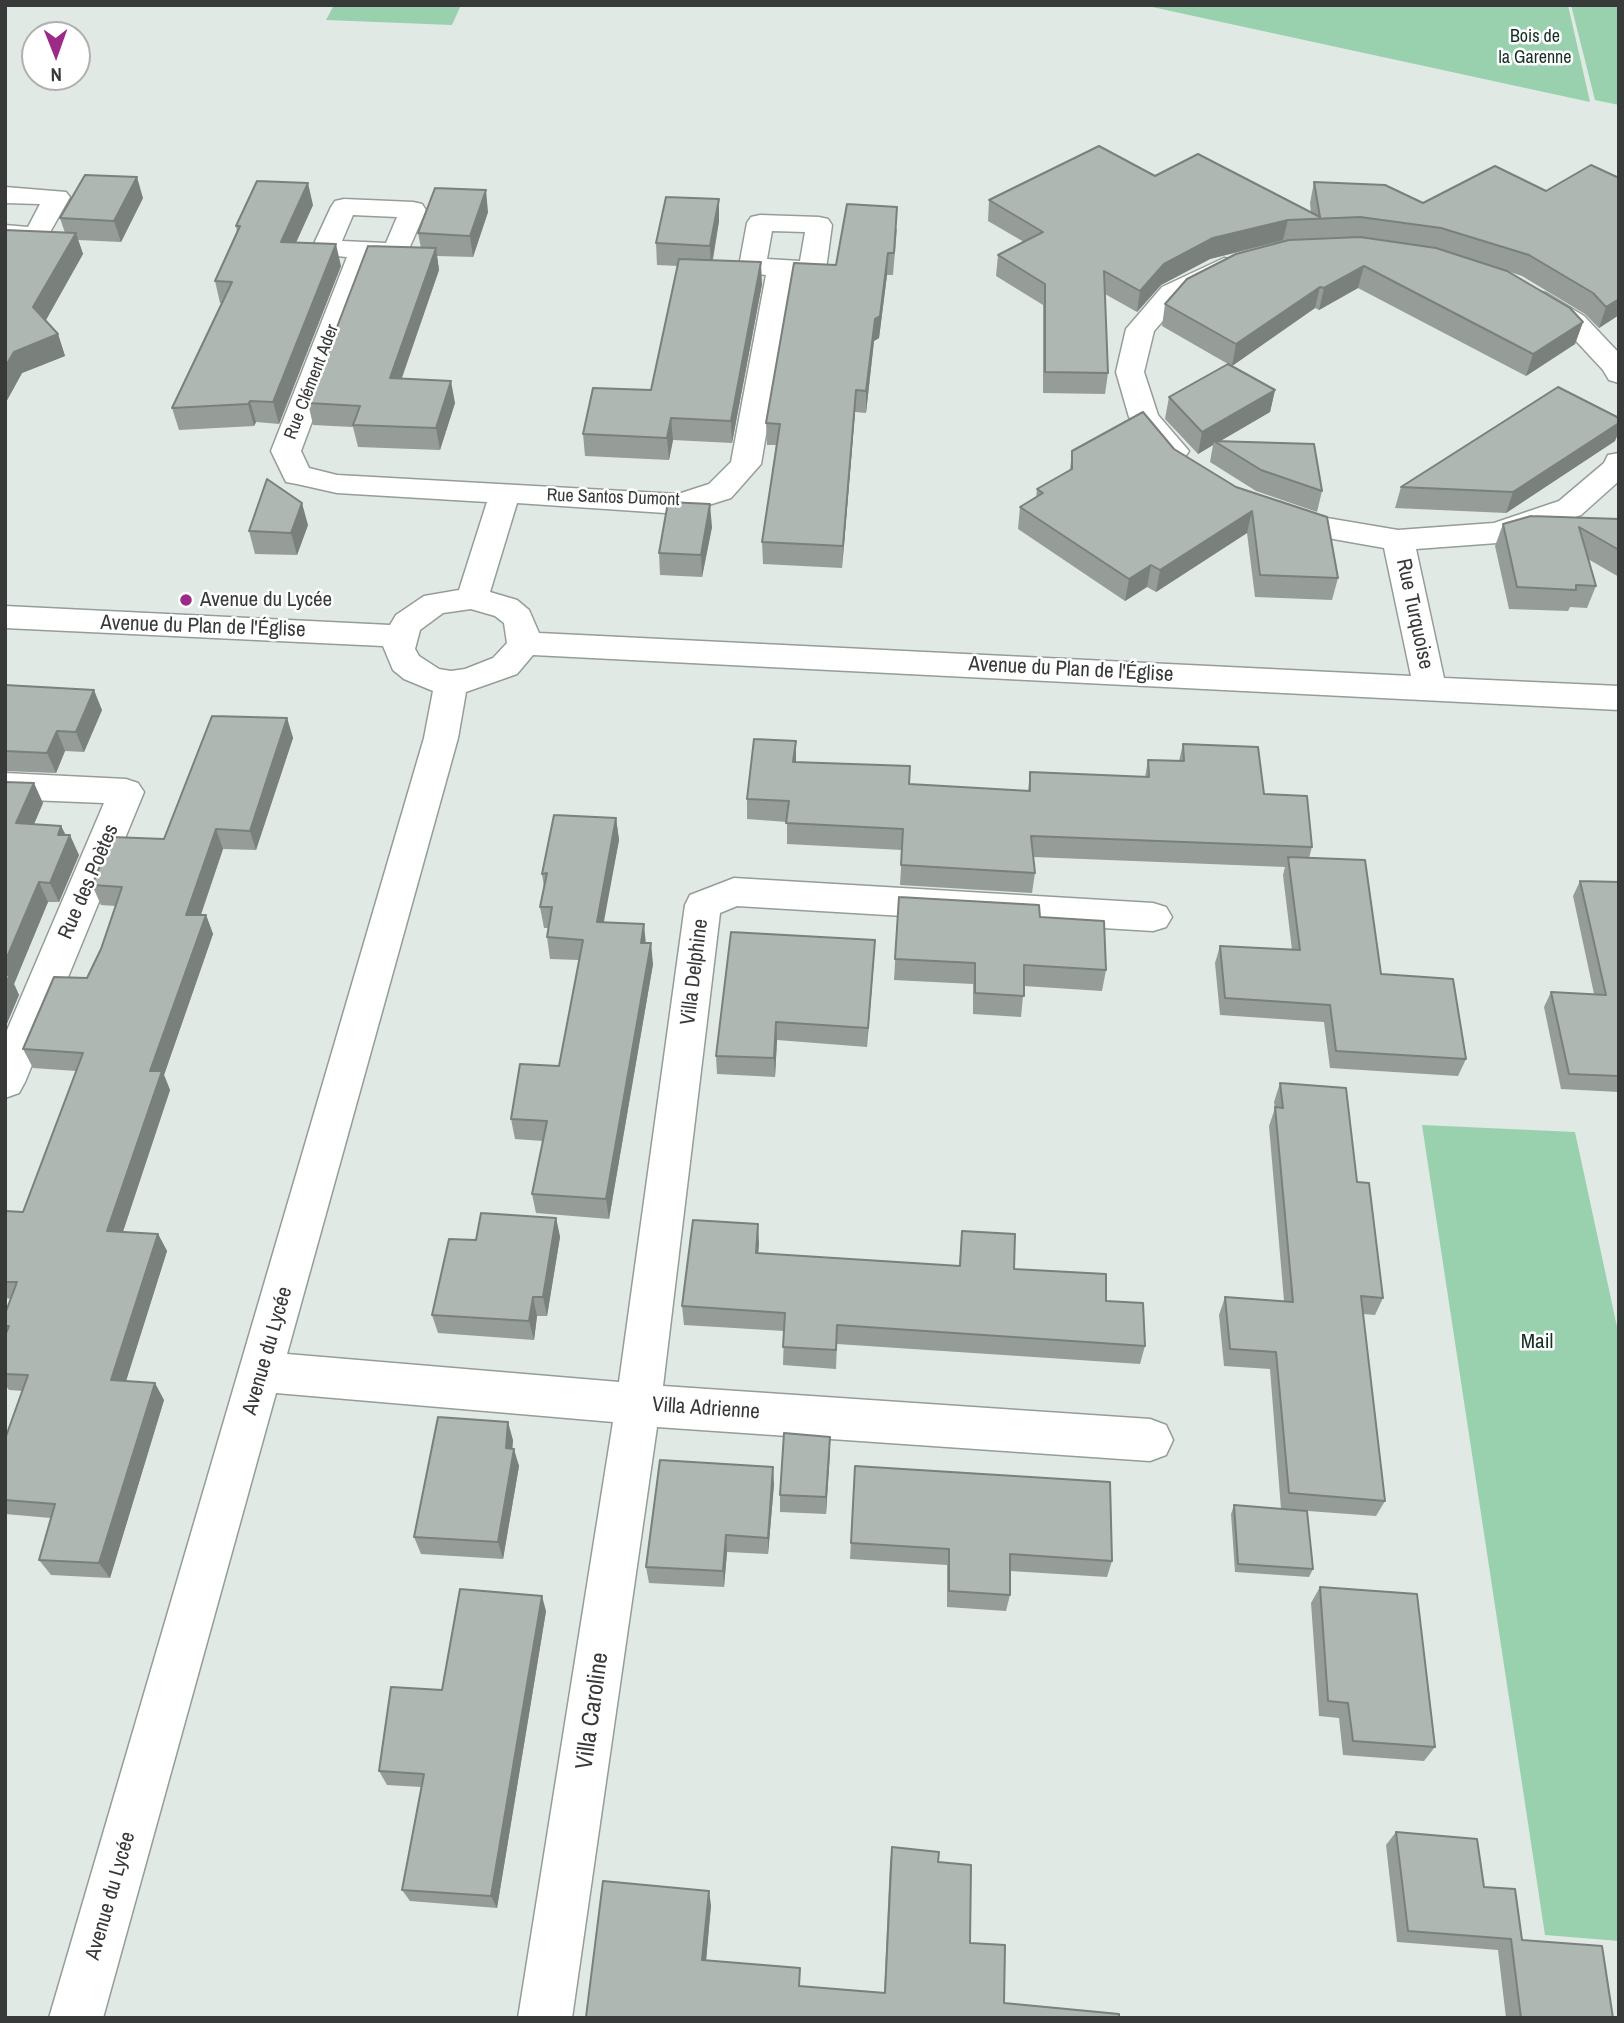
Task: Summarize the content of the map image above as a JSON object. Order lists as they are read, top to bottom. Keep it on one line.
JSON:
{"streets":{"street":["Rue Clément Ader","Rue Santos Dumont","Rue Turquoise","Avenue du Plan de l'Église","Rue des Poètes","Villa Delphine","Avenue du Lycée","Villa Adrienne","Villa Caroline"]},"crossings":[["Rue Clément Ader","Rue Santos Dumont"],["Rue Turquoise","Avenue du Plan de l'Église"],["Avenue du Plan de l'Église","Avenue du Lycée"],["Villa Delphine","Villa Adrienne"],["Villa Delphine","Villa Caroline"],["Avenue du Lycée","Villa Adrienne"],["Villa Adrienne","Villa Caroline"]],"parks":["Bois de la Garenne","Mail"],"places":["Avenue du Lycée"],"north":"bottom"}
